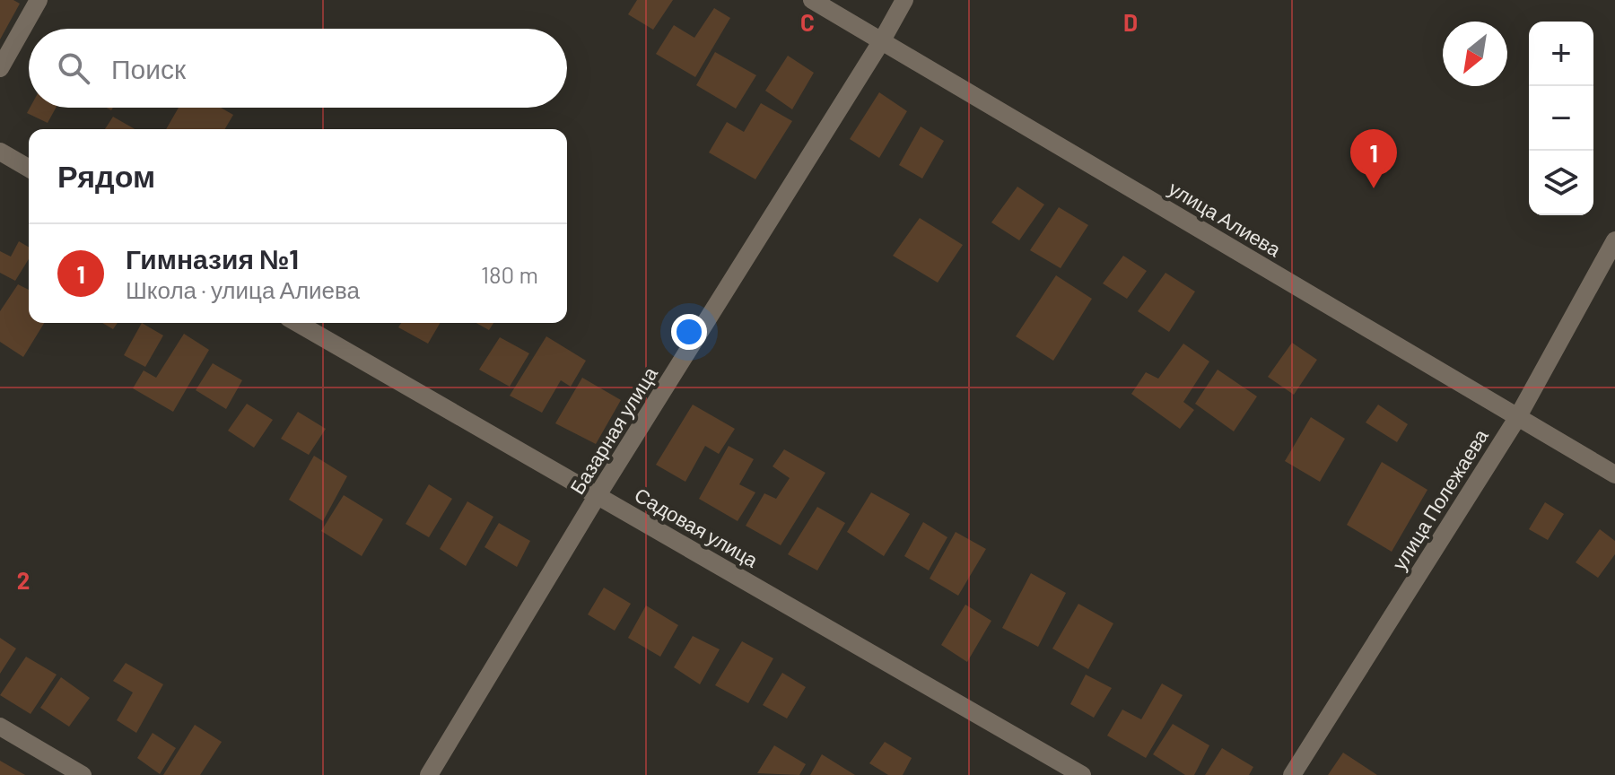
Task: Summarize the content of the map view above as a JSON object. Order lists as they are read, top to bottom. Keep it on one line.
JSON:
{"streets":{"street":["улица Алиева","Базарная улица","улица Полежаева","Садовая улица"]},"crossings":[["улица Алиева","Базарная улица"],["улица Алиева","улица Полежаева"],["Базарная улица","Садовая улица"]],"north":"bottom left","page":{"map_buttons":["+","−"],"search":"Поиск","pins":"1","heading":"Рядом","list":[{"mark":"1","name":"Гимназия №1","note":"Школа · улица Алиева","value":"180 m"}]},"grid":{"columns":["C","D"],"rows":["2"]}}
